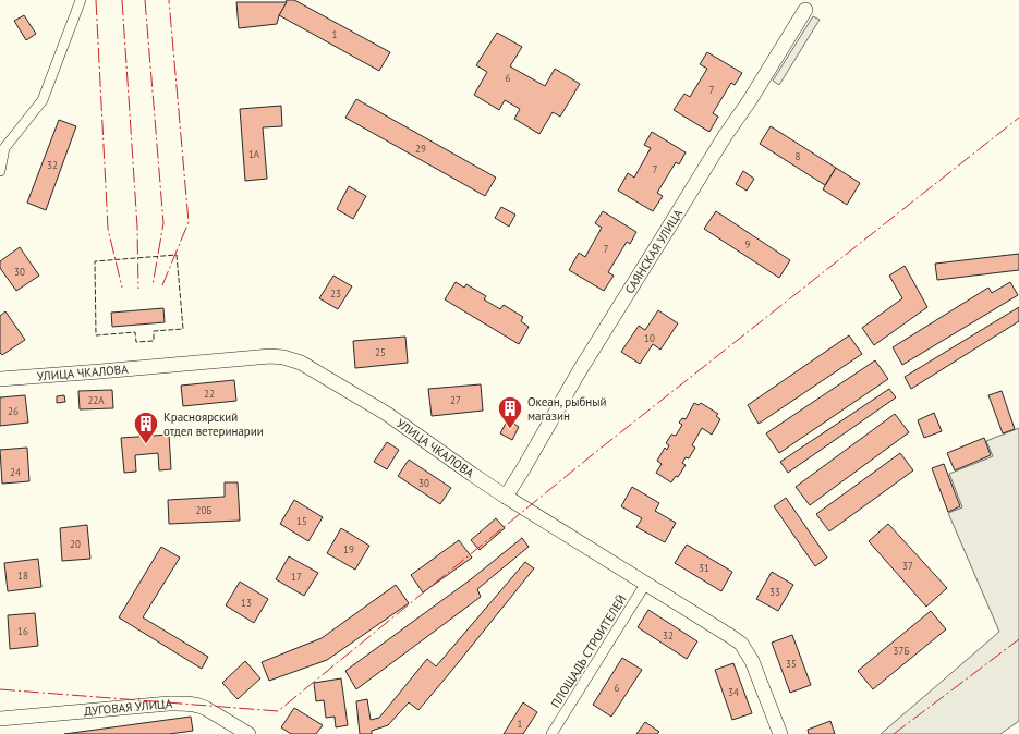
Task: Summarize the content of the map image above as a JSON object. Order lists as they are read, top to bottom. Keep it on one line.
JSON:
{"streets":{"main road":["САЯНСКАЯ УЛИЦА","УЛИЦА ЧКАЛОВА","ДУГОВАЯ УЛИЦА"],"street":["ПЛОЩАДЬ СТРОИТЕЛЕЙ"]},"crossings":[["САЯНСКАЯ УЛИЦА","УЛИЦА ЧКАЛОВА"],["УЛИЦА ЧКАЛОВА","ПЛОЩАДЬ СТРОИТЕЛЕЙ"]],"places":{"building":["Океан, рыбный магазин","Красноярский отдел ветеринарии"]},"house_numbers":["1","6","7","29","1А","8","32","7","9","7","30","23","10","25","22","22А","27","26","24","30","20Б","15","20","19","37","31","18","17","33","13","16","32","37Б","35","6","34","1"]}
